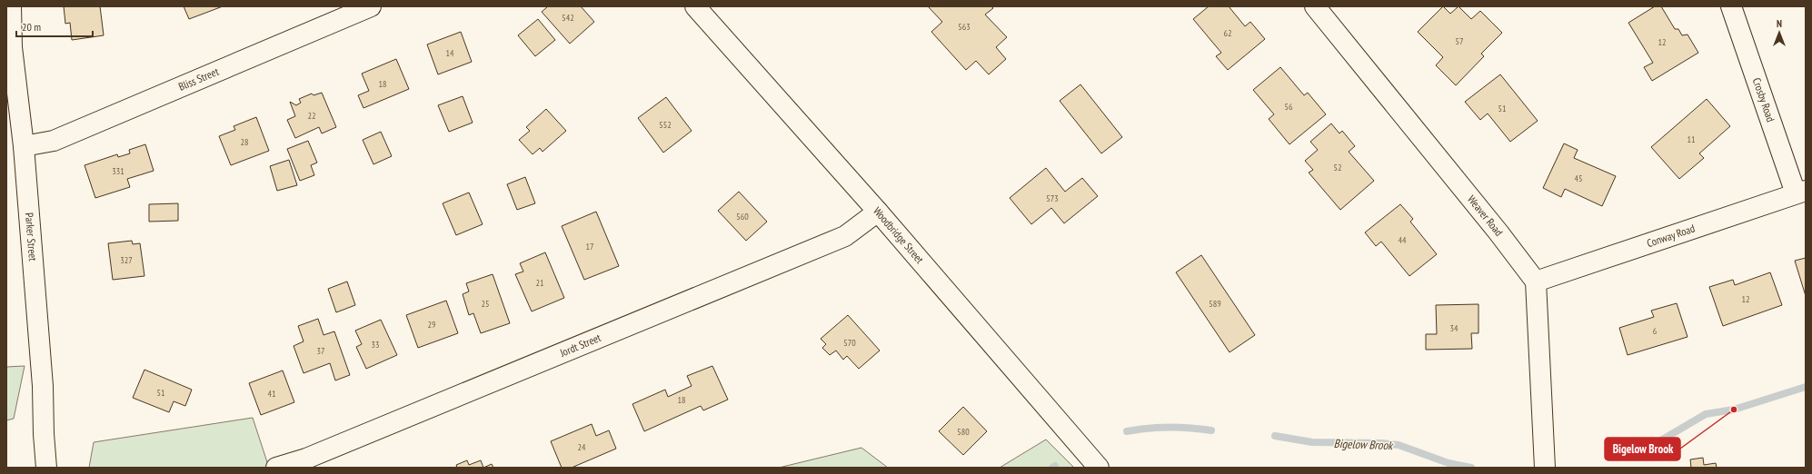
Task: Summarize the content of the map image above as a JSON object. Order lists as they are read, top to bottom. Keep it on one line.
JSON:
{"streets":{"street":["Bliss Street","Crosby Road","Weaver Road","Woodbridge Street","Conway Road","Parker Street","Jordt Street"]},"crossings":[["Bliss Street","Parker Street"],["Crosby Road","Conway Road"],["Weaver Road","Conway Road"],["Woodbridge Street","Jordt Street"]],"water":["Bigelow Brook"],"places":["Bigelow Brook"],"house_numbers":["542","563","62","57","12","14","18","56","51","22","552","11","28","52","331","45","573","560","44","17","327","21","12","25","589","29","34","6","570","33","37","51","41","18","580","24"],"scale_bar":"20 m","north":"top"}
